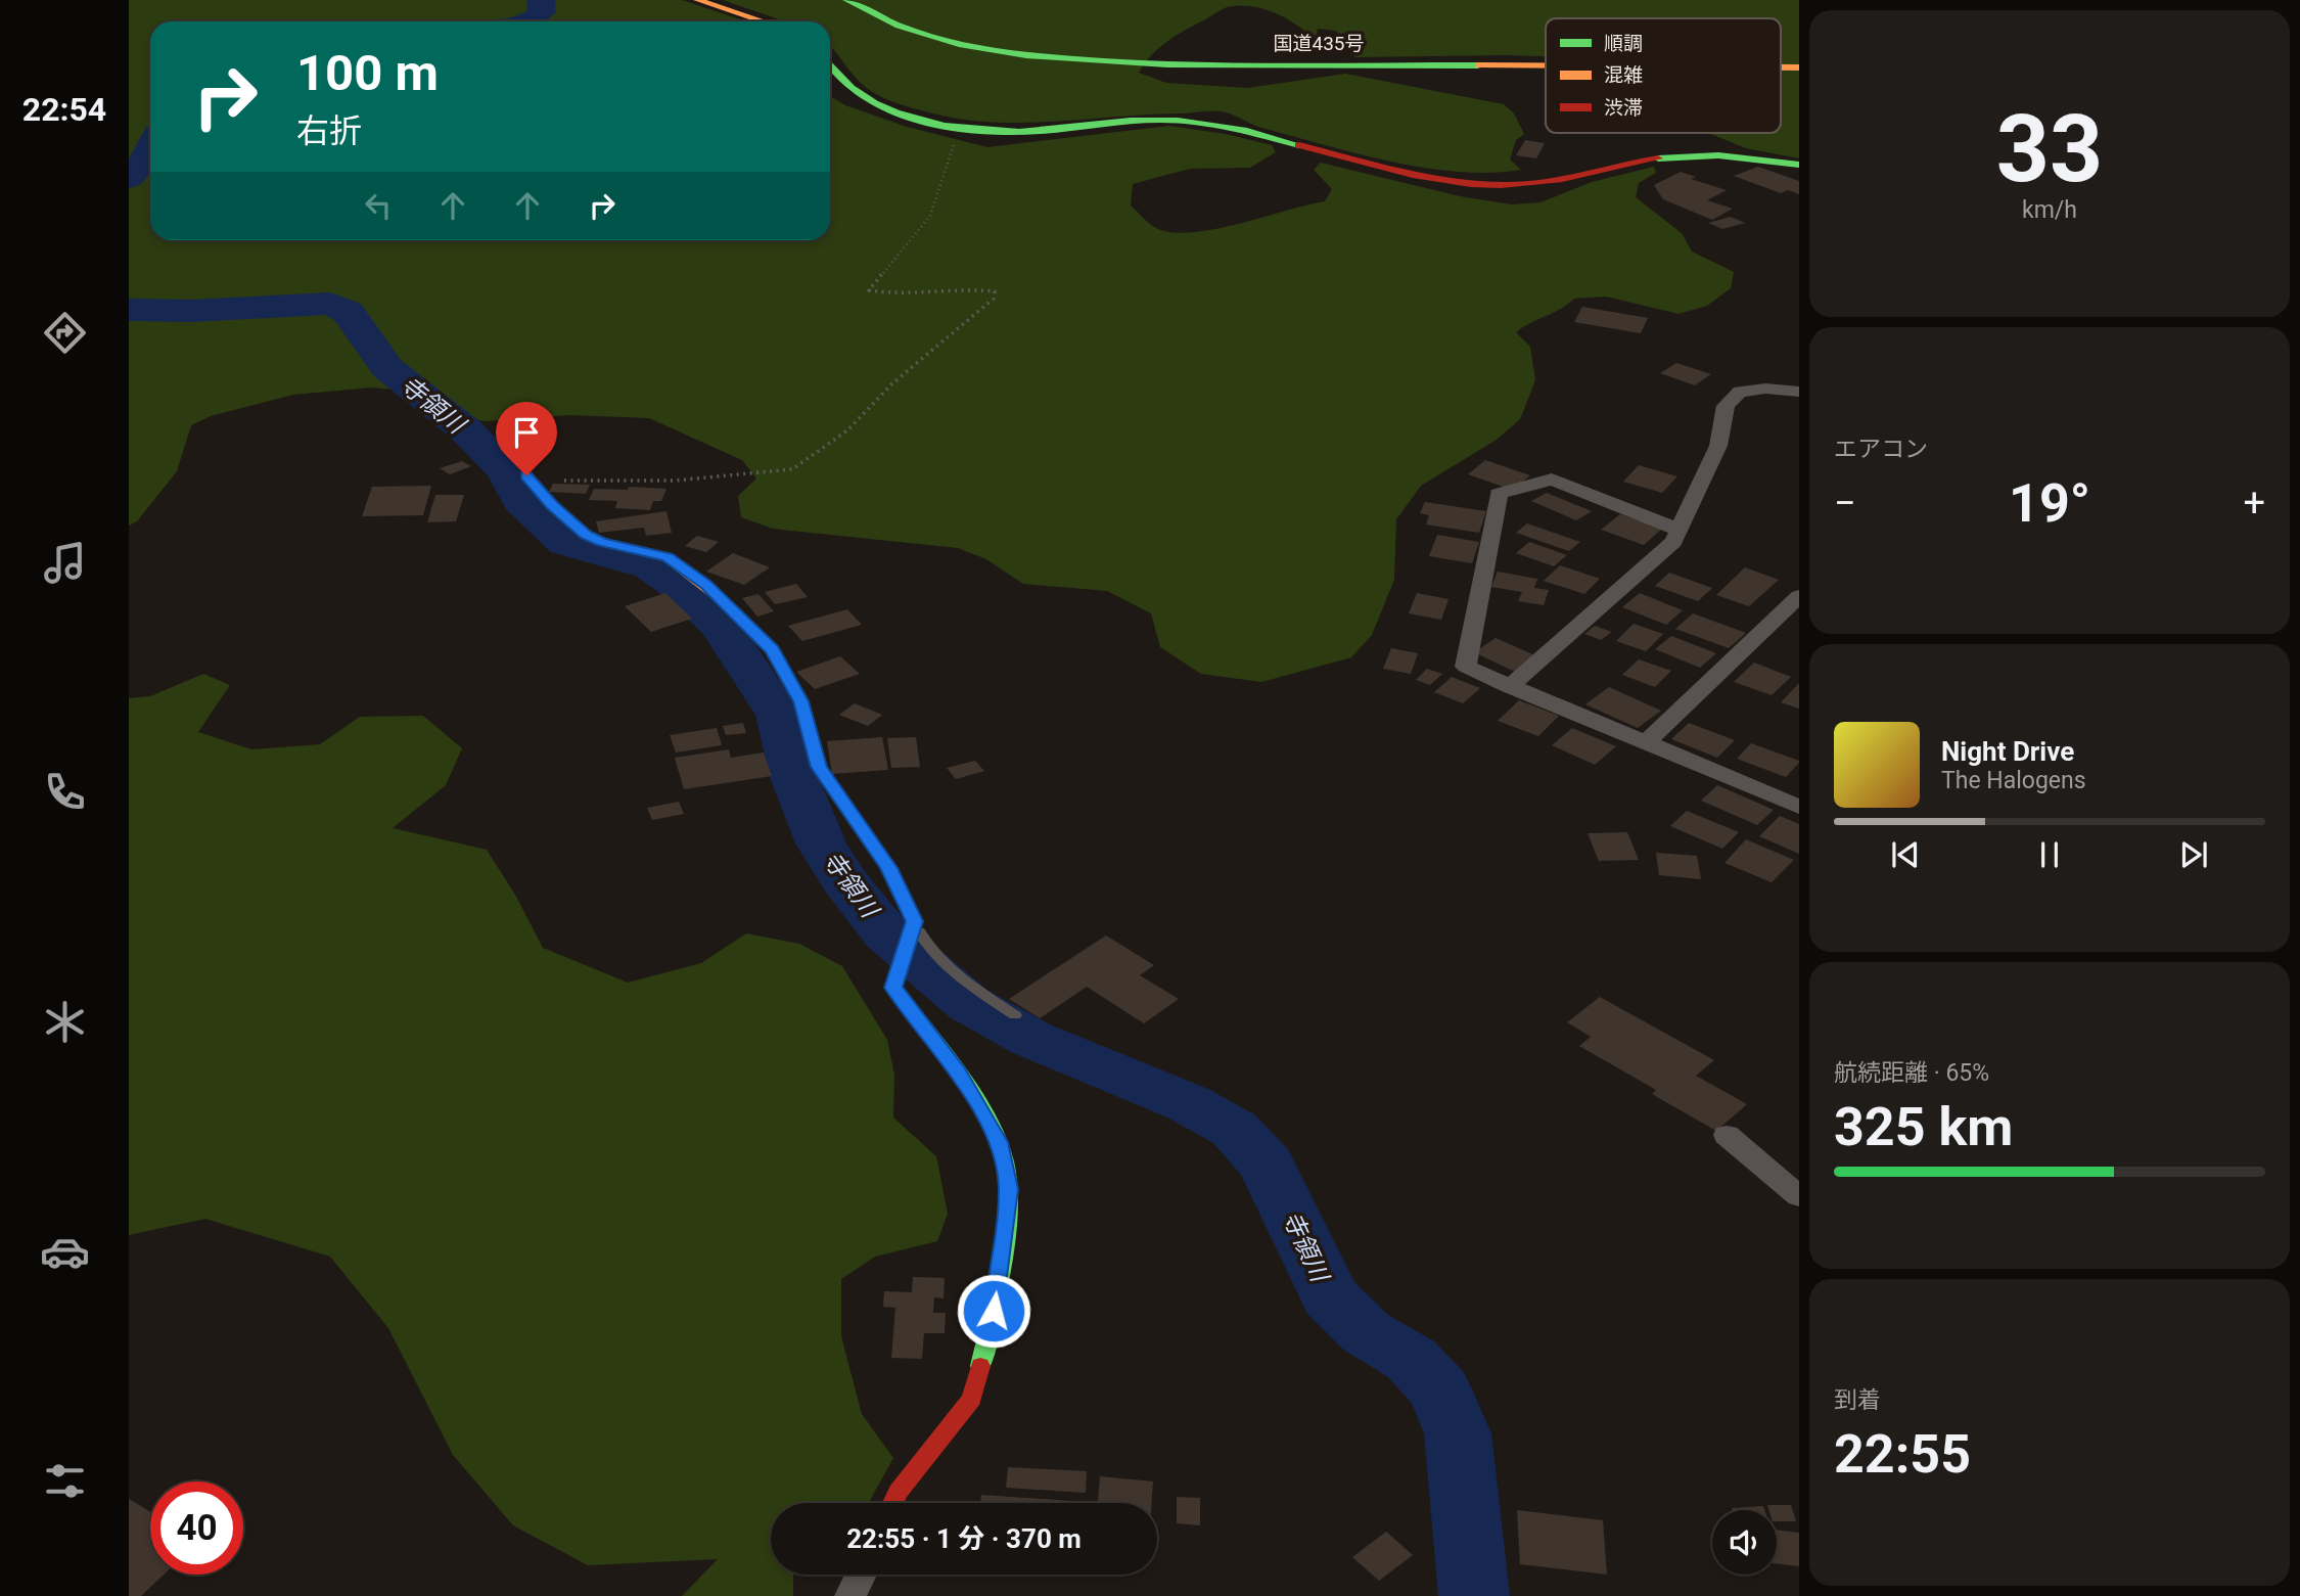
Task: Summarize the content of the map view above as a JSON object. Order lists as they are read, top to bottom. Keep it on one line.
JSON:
{"streets":{"main road":["国道435号"]},"water":["寺領川"],"legend":["順調","混雑","渋滞"],"page":{"tabs":"22:54","tile":[["33","km/h"],"エアコン",["航続距離 · 65%","325 km"],["到着","22:55"]],"turn":["100 m","右折"],"heat":["−","19°","+"],"song":["Night Drive","The Halogens"],"limit":"40","trip":"22:55 · 1 分 · 370 m"}}
